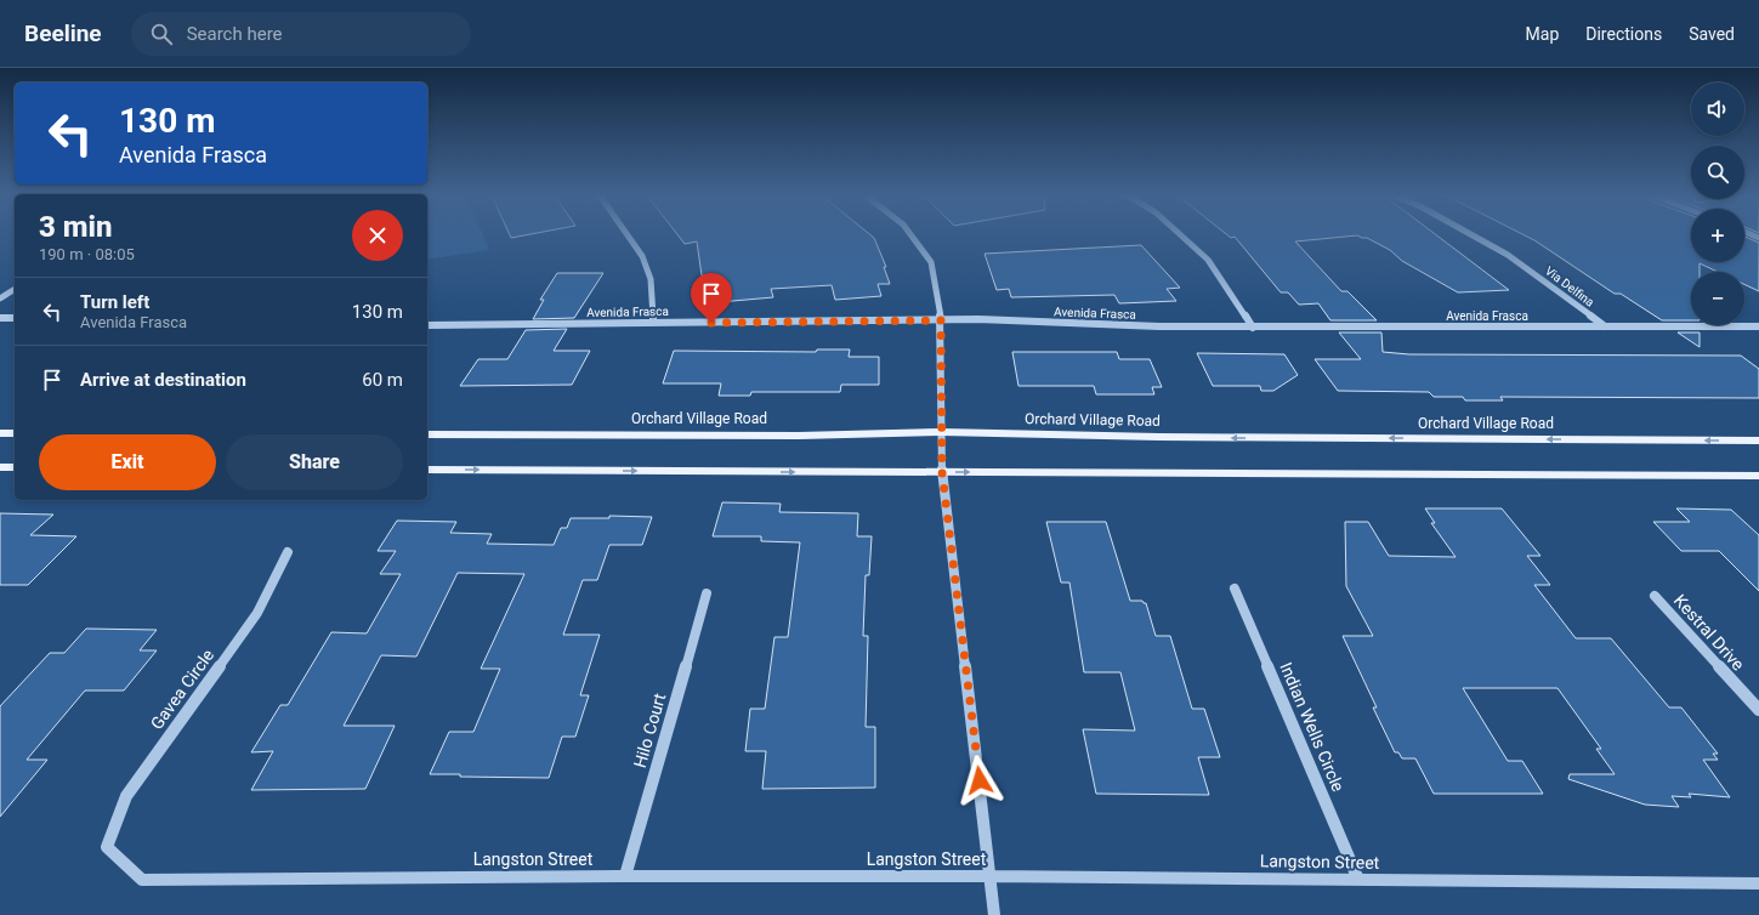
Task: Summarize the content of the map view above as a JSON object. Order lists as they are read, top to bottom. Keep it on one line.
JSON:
{"streets":{"main road":["Orchard Village Road"],"street":["Via Delfina","Avenida Frasca","Kestral Drive","Gavea Circle","Indian Wells Circle","Hilo Court","Langston Street"]},"crossings":[["Via Delfina","Avenida Frasca"],["Gavea Circle","Langston Street"],["Indian Wells Circle","Langston Street"],["Hilo Court","Langston Street"]],"page":{"header":"Beeline","search":"Search here","nav":["Map","Directions","Saved"],"map_buttons":["+","−"],"turn":["130 m","Avenida Frasca"],"heading":["3 min","190 m · 08:05"],"list":[{"name":"Turn left","note":"Avenida Frasca","value":"130 m"},{"name":"Arrive at destination","value":"60 m"}],"buttons":["Exit","Share"]}}
